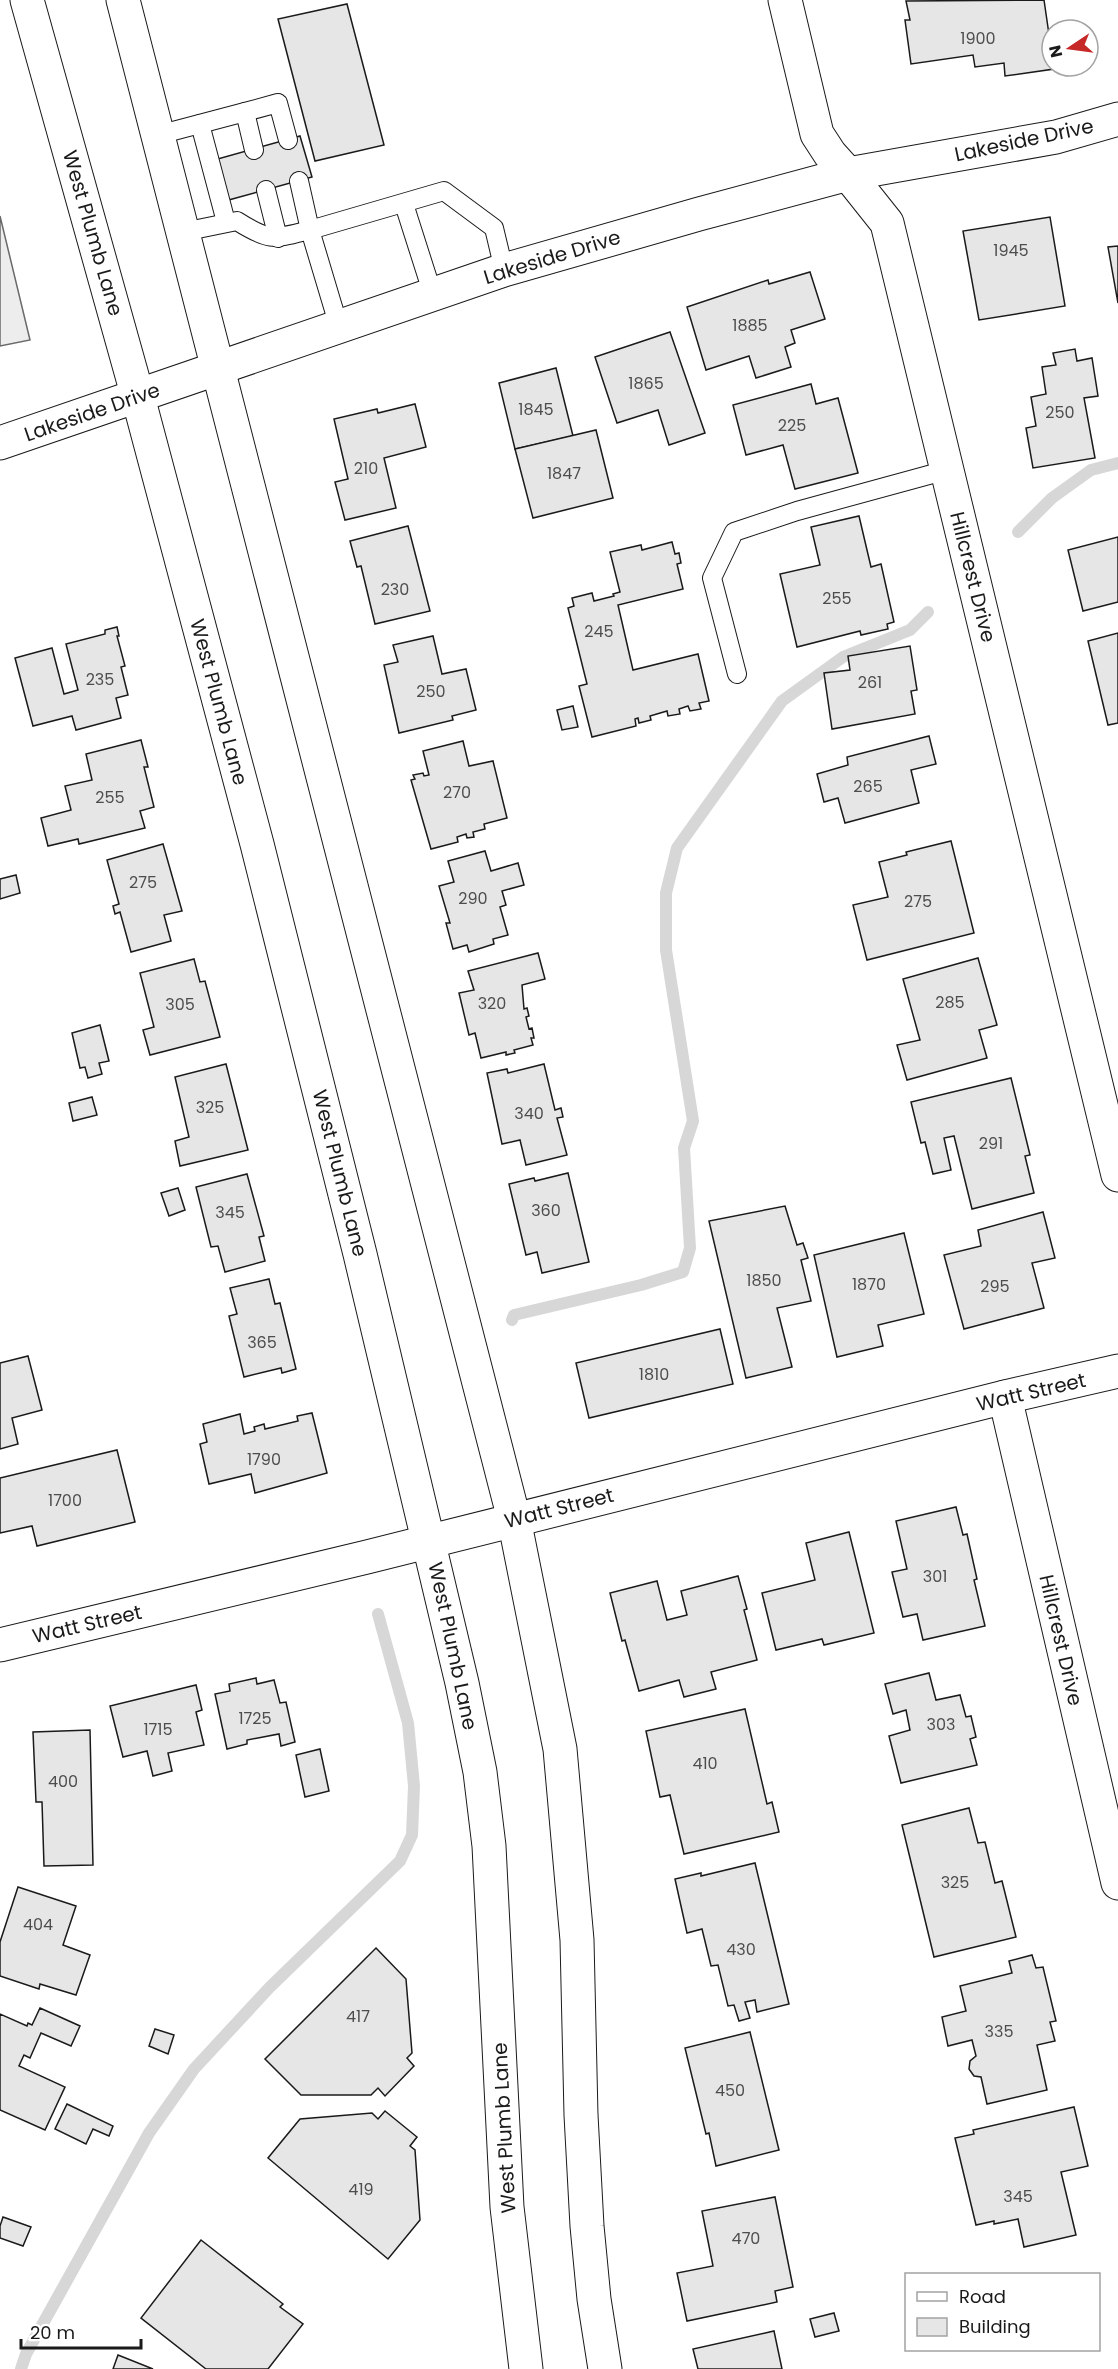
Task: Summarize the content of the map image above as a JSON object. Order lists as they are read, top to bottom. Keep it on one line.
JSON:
{"streets":{"main road":["Lakeside Drive","West Plumb Lane","Hillcrest Drive","Watt Street"]},"crossings":[["Lakeside Drive","West Plumb Lane"],["Lakeside Drive","Hillcrest Drive"],["West Plumb Lane","Watt Street"],["Hillcrest Drive","Watt Street"]],"house_numbers":["1900","1945","1885","1865","1845","250","225","210","1847","230","255","245","235","261","250","265","270","255","275","290","275","285","320","305","325","340","291","360","345","1850","1870","295","365","1810","1790","1700","301","1725","303","1715","410","400","325","404","430","417","335","450","419","345","470"],"legend":["Road","Building"],"scale_bar":"20 m","north":"left"}
